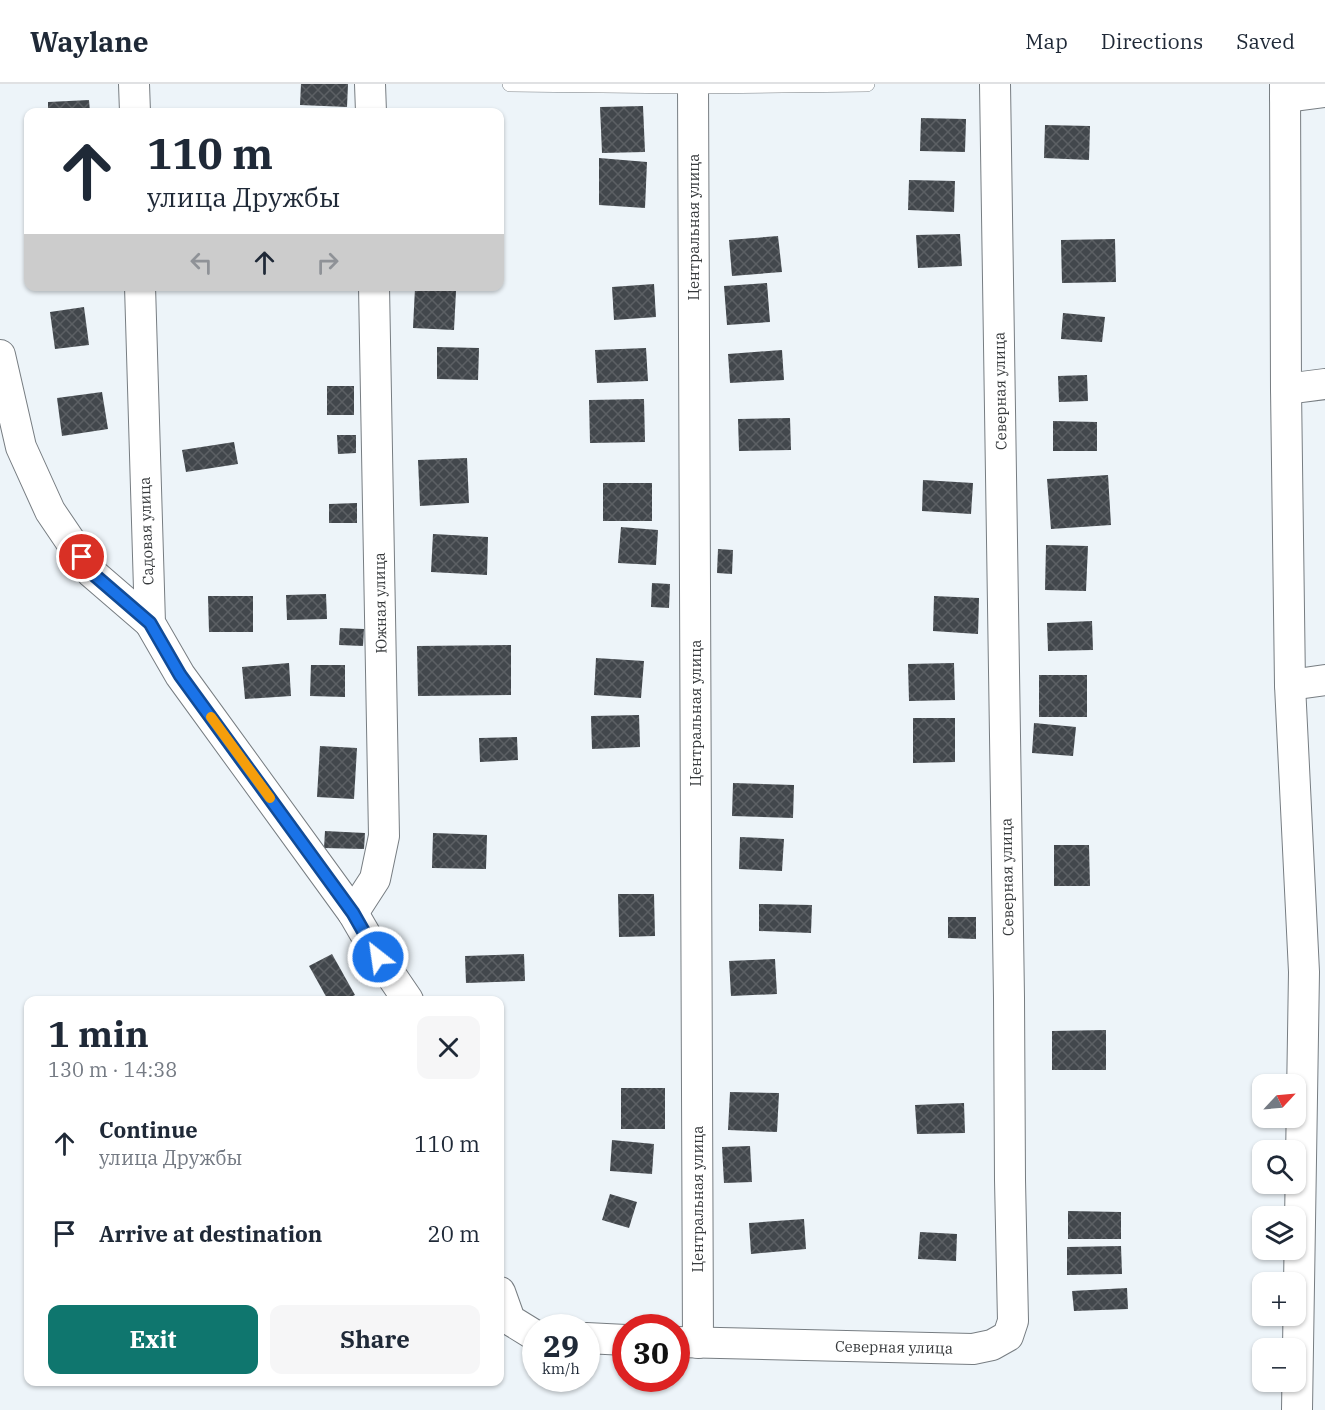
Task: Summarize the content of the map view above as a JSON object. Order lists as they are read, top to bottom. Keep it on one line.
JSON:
{"streets":{"street":["Центральная улица","Северная улица","Садовая улица","Южная улица"]},"crossings":[["Садовая улица","Южная улица"]],"north":"top right","page":{"header":"Waylane","nav":["Map","Directions","Saved"],"turn":["110 m","улица Дружбы"],"heading":["1 min","130 m · 14:38"],"map_buttons":["+","−"],"list":[{"name":"Continue","note":"улица Дружбы","value":"110 m"},{"name":"Arrive at destination","value":"20 m"}],"buttons":["Exit","Share"],"speed":"29 km/h","limit":"30"}}
